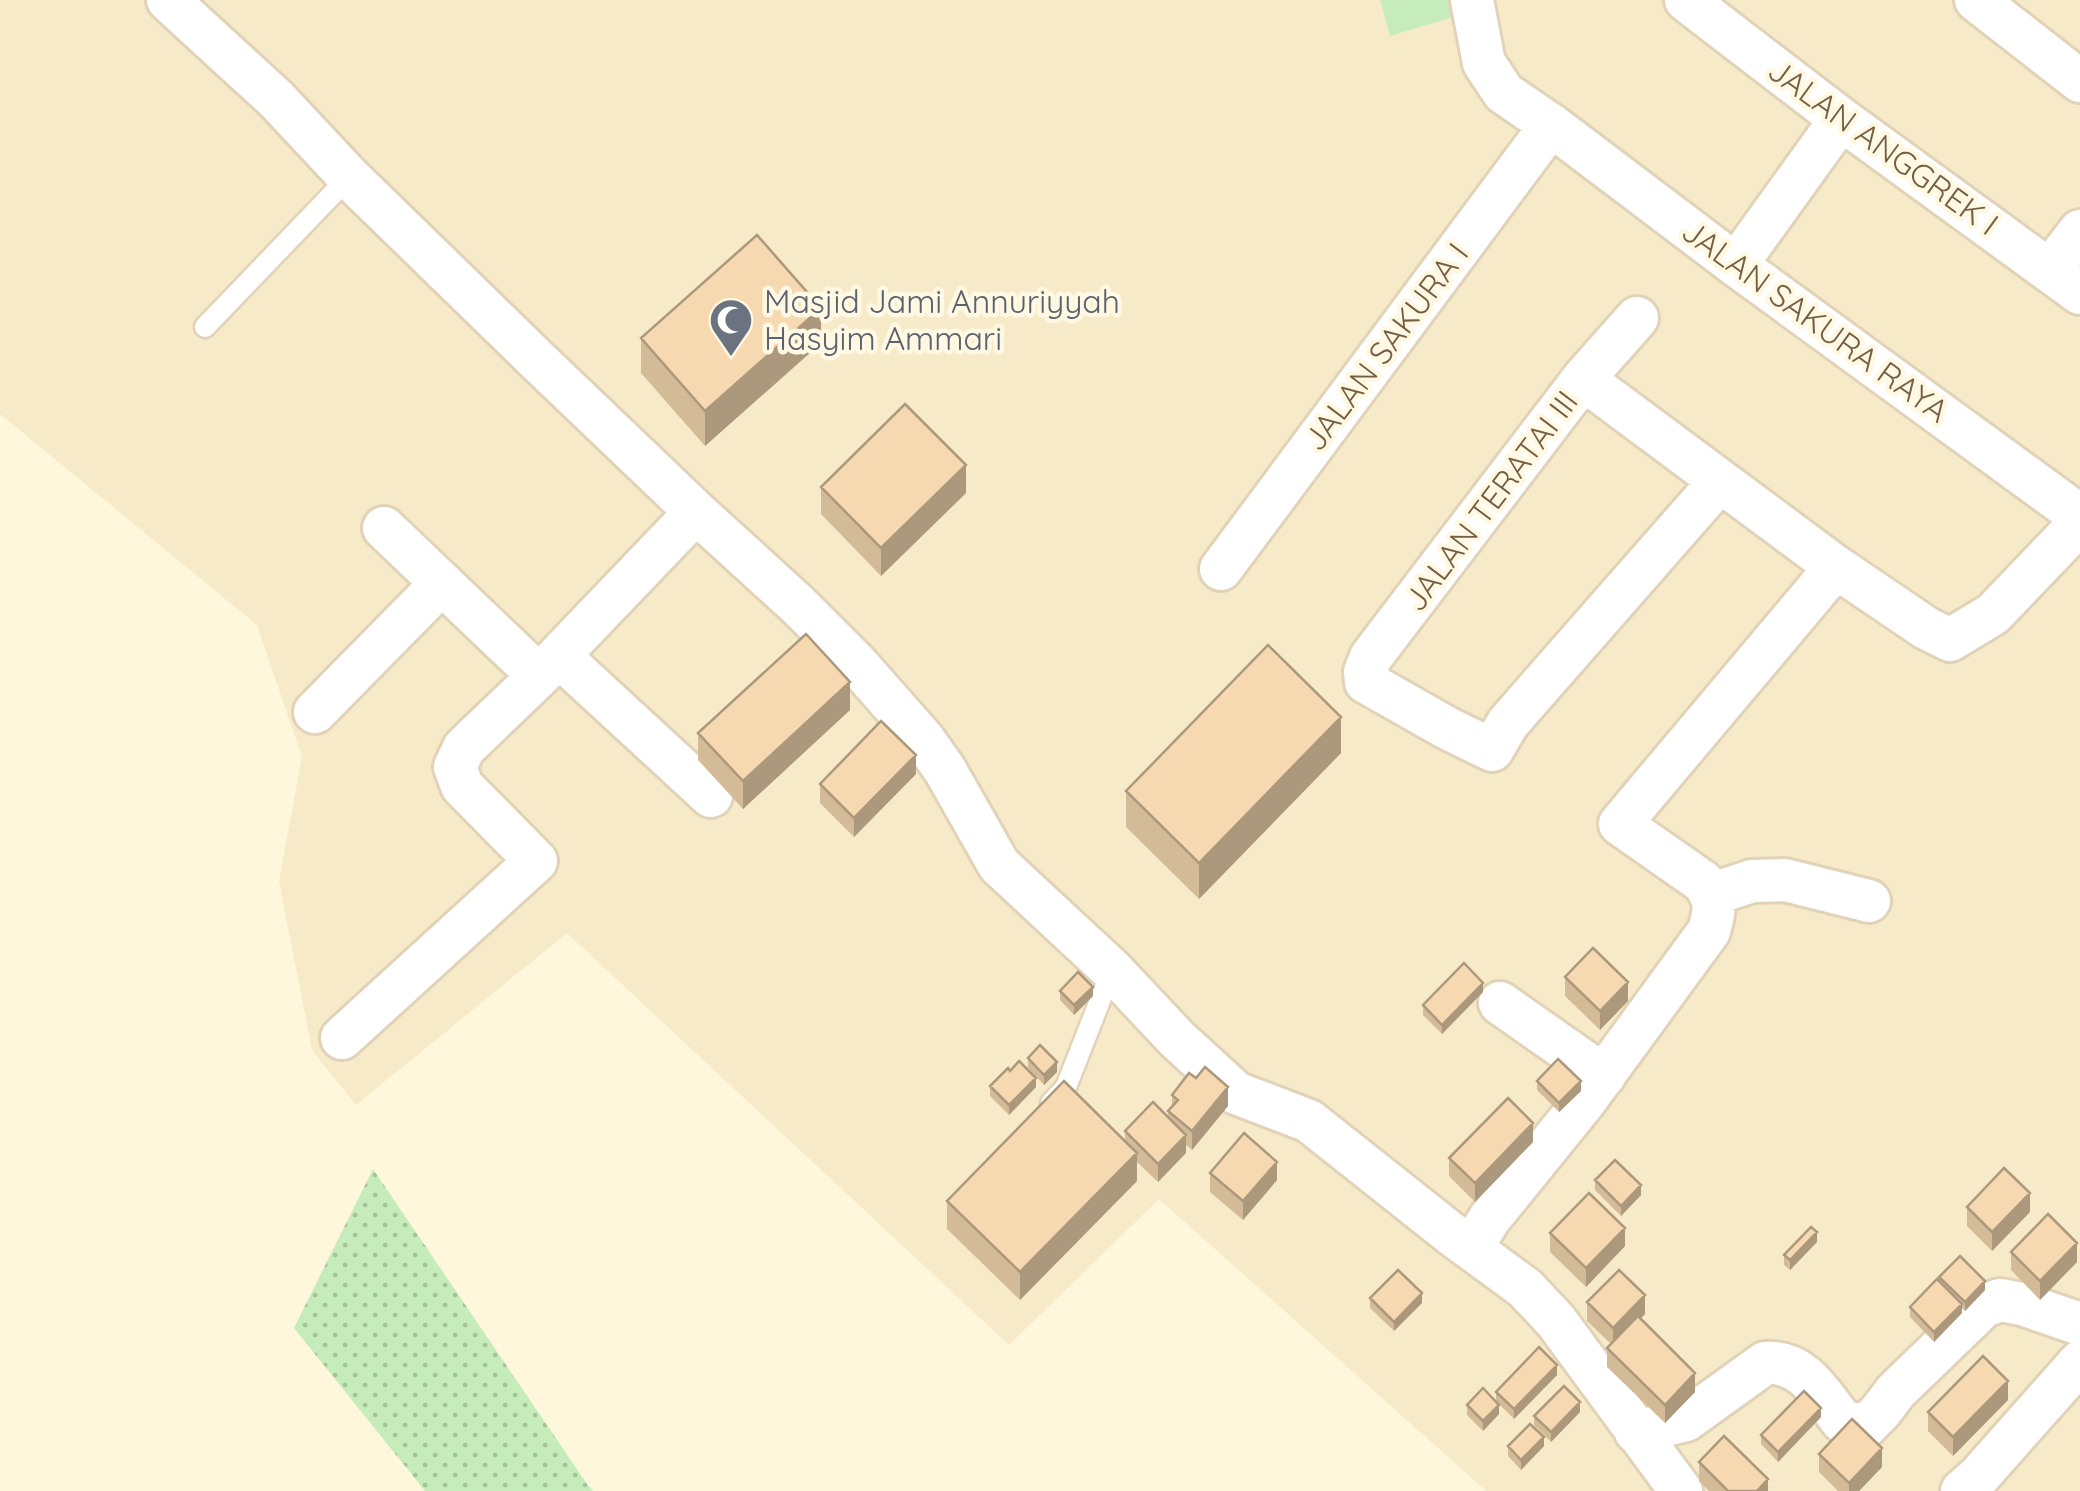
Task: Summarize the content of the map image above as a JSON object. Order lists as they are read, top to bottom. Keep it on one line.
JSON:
{"streets":{"street":["JALAN ANGGREK I","JALAN SAKURA RAYA","JALAN SAKURA I","JALAN TERATAI III"]},"crossings":[["JALAN SAKURA RAYA","JALAN SAKURA I"]],"places":{"mosque":["Masjid Jami Annuriyyah Hasyim Ammari"]}}
